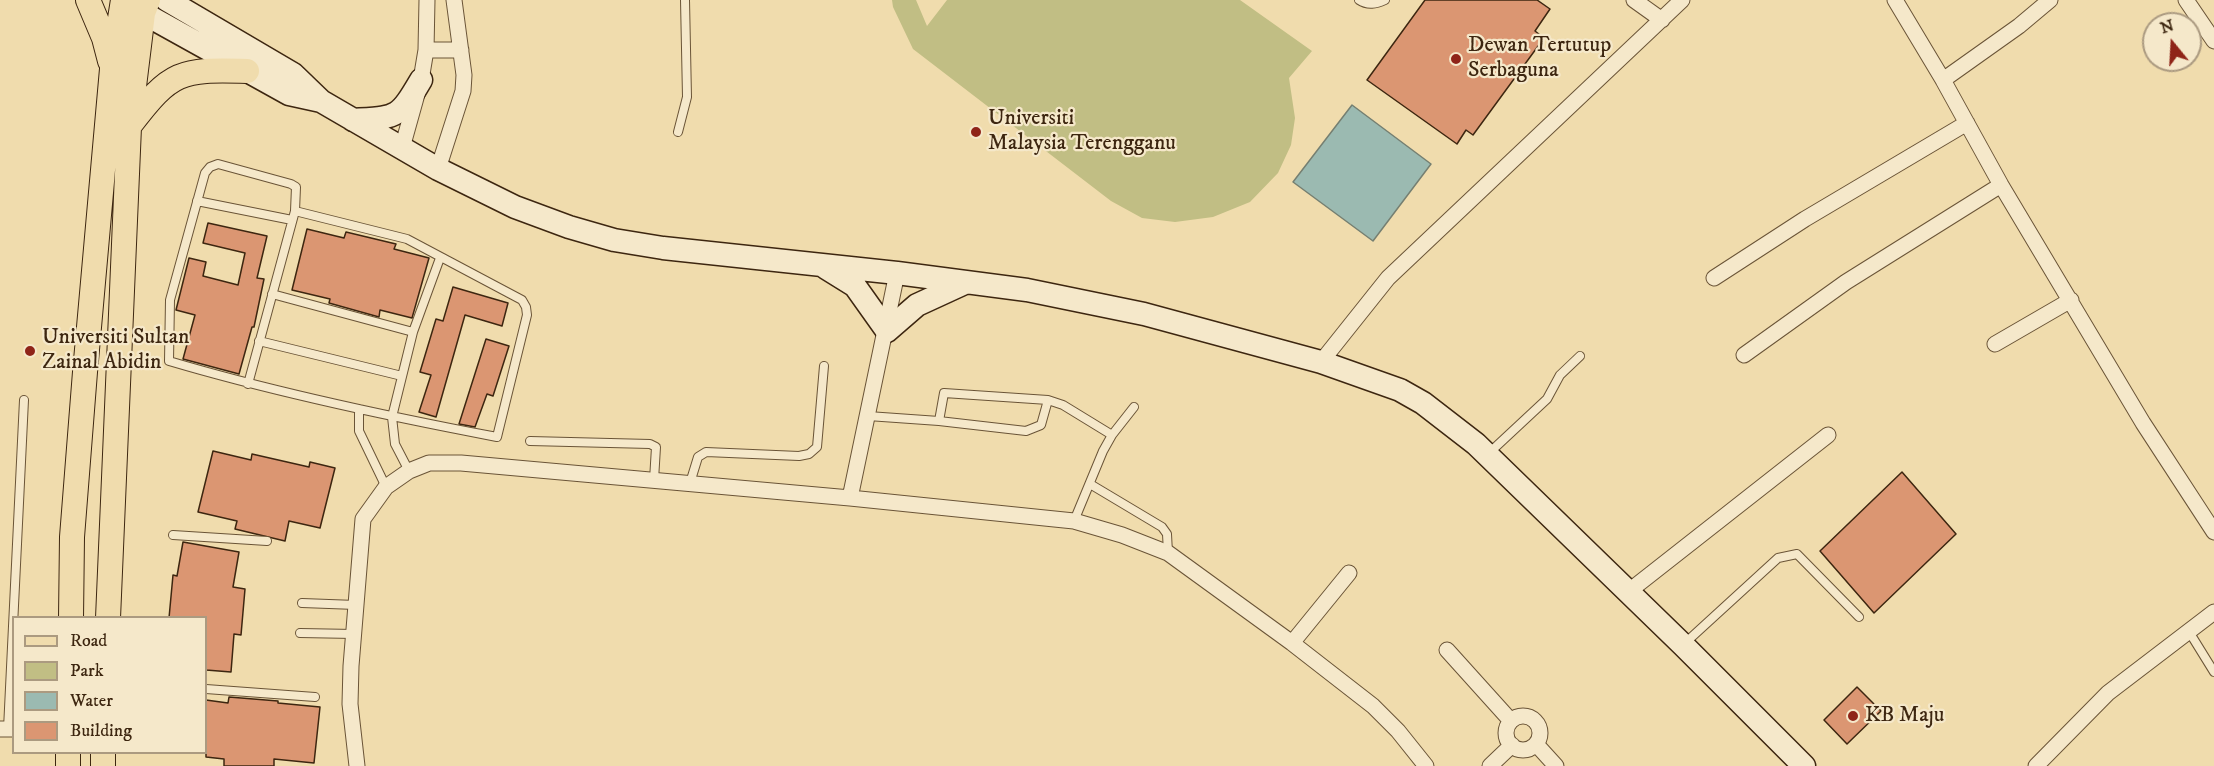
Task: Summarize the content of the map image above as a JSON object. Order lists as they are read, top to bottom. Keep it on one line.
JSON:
{"places":["Dewan Tertutup Serbaguna","Universiti Malaysia Terengganu","Universiti Sultan Zainal Abidin","KB Maju"],"legend":["Road","Park","Water","Building"],"north":"top"}
